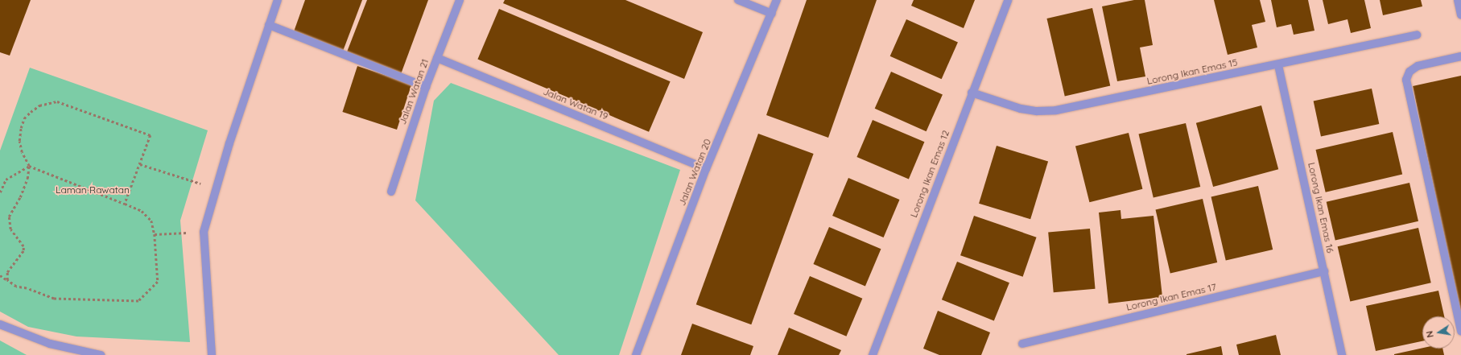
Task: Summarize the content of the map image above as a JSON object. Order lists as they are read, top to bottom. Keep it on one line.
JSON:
{"streets":{"street":["Lorong Ikan Emas 15","Jalan Watan 21","Jalan Watan 19","Jalan Watan 20","Lorong Ikan Emas 12","Lorong Ikan Emas 16","Lorong Ikan Emas 17"]},"crossings":[["Lorong Ikan Emas 15","Lorong Ikan Emas 12"],["Lorong Ikan Emas 15","Lorong Ikan Emas 16"],["Jalan Watan 21","Jalan Watan 19"],["Jalan Watan 19","Jalan Watan 20"],["Lorong Ikan Emas 16","Lorong Ikan Emas 17"]],"parks":["Laman Rawatan"],"north":"left"}
